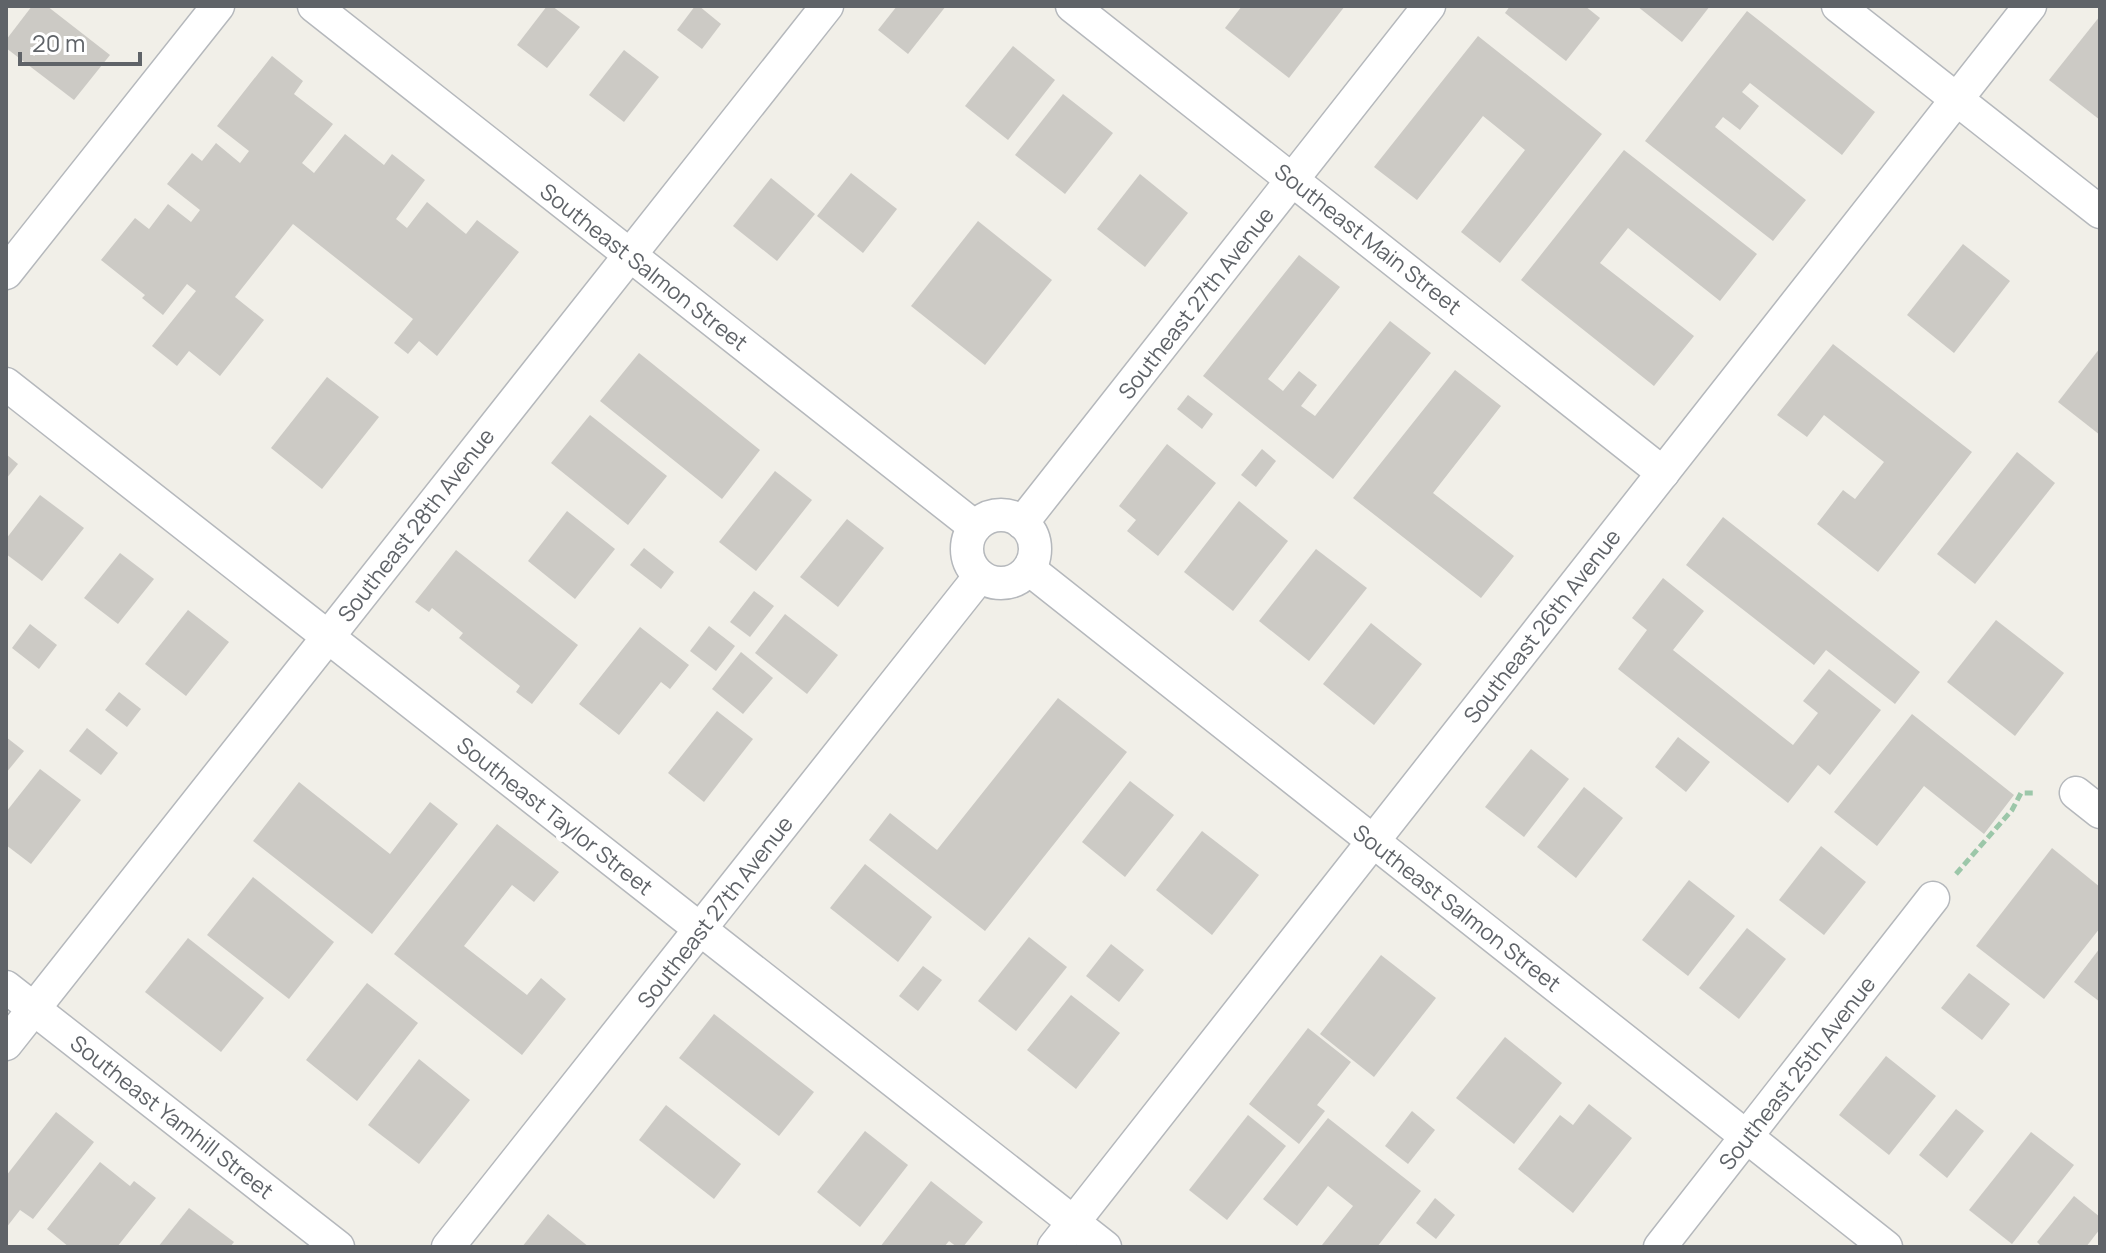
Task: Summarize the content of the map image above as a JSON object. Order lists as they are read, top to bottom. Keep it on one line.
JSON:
{"streets":{"street":["Southeast Main Street","Southeast Salmon Street","Southeast 27th Avenue","Southeast 28th Avenue","Southeast 26th Avenue","Southeast Taylor Street","Southeast 25th Avenue","Southeast Yamhill Street"]},"crossings":[["Southeast Main Street","Southeast 27th Avenue"],["Southeast Main Street","Southeast 26th Avenue"],["Southeast Salmon Street","Southeast 27th Avenue"],["Southeast Salmon Street","Southeast 28th Avenue"],["Southeast Salmon Street","Southeast 26th Avenue"],["Southeast Salmon Street","Southeast 25th Avenue"],["Southeast 27th Avenue","Southeast Taylor Street"],["Southeast 28th Avenue","Southeast Taylor Street"],["Southeast 28th Avenue","Southeast Yamhill Street"],["Southeast 26th Avenue","Southeast Taylor Street"]],"scale_bar":"20 m"}
